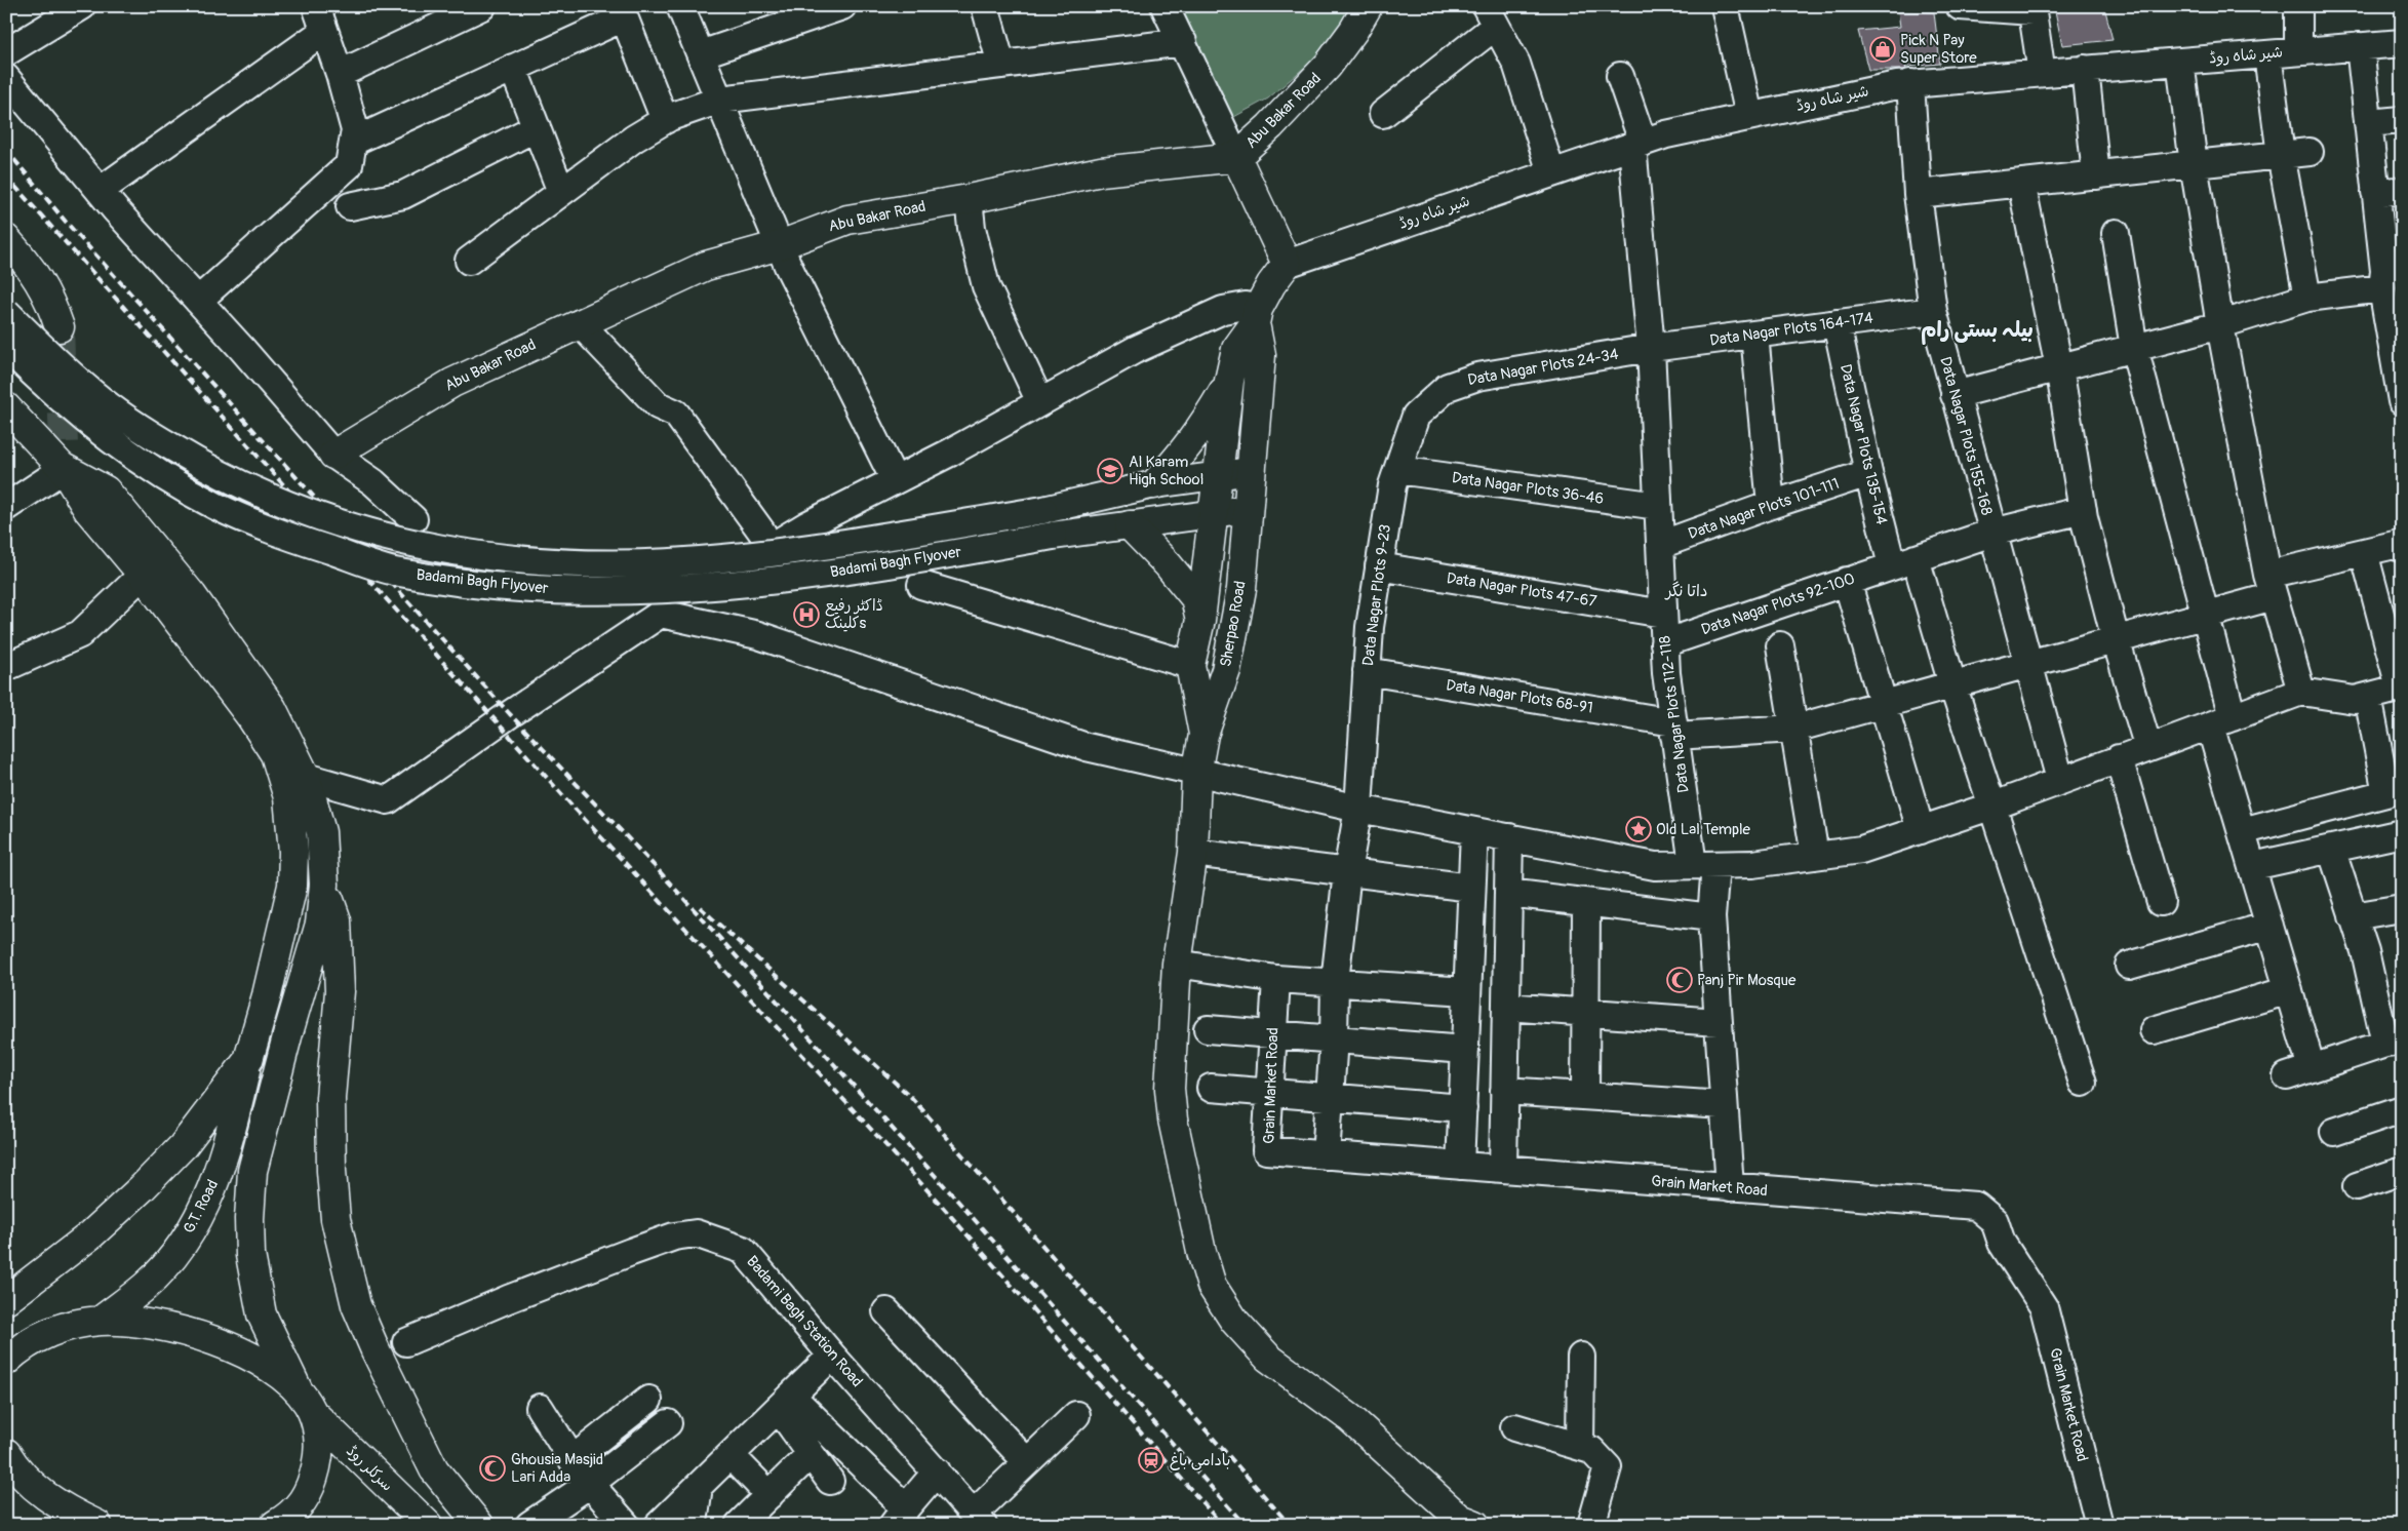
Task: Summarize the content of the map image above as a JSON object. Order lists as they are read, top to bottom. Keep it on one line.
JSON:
{"streets":{"main road":["Abu Bakar Road","Sherpao Road","G.T. Road","سرکلر روڈ"],"street":["شیر شاہ روڈ","Data Nagar Plots 164-174","Data Nagar Plots 24-34","Data Nagar Plots 155-168","Data Nagar Plots 135-154","Data Nagar Plots 36-46","Data Nagar Plots 101-111","Badami Bagh Flyover","Data Nagar Plots 47-67","Data Nagar Plots 9-23","Data Nagar Plots 92-100","Data Nagar Plots 68-91","Data Nagar Plots 112-118","Grain Market Road","Badami Bagh Station Road"]},"crossings":[["شیر شاہ روڈ","Data Nagar Plots 155-168"],["شیر شاہ روڈ","Data Nagar Plots 112-118"],["Data Nagar Plots 164-174","Data Nagar Plots 24-34"],["Data Nagar Plots 164-174","Data Nagar Plots 155-168"],["Data Nagar Plots 164-174","Data Nagar Plots 135-154"],["Data Nagar Plots 164-174","Data Nagar Plots 112-118"],["Data Nagar Plots 24-34","Data Nagar Plots 9-23"],["Data Nagar Plots 24-34","Data Nagar Plots 112-118"],["Data Nagar Plots 155-168","Data Nagar Plots 92-100"],["Data Nagar Plots 155-168","Data Nagar Plots 68-91"],["Data Nagar Plots 135-154","Data Nagar Plots 101-111"],["Data Nagar Plots 135-154","Data Nagar Plots 92-100"],["Data Nagar Plots 135-154","Data Nagar Plots 68-91"],["Data Nagar Plots 36-46","Data Nagar Plots 9-23"],["Data Nagar Plots 36-46","Data Nagar Plots 112-118"],["Data Nagar Plots 101-111","Data Nagar Plots 112-118"],["Badami Bagh Flyover","Sherpao Road"],["Data Nagar Plots 47-67","Data Nagar Plots 9-23"],["Data Nagar Plots 47-67","Data Nagar Plots 112-118"],["Data Nagar Plots 9-23","Data Nagar Plots 68-91"],["Data Nagar Plots 9-23","Grain Market Road"],["Data Nagar Plots 92-100","Data Nagar Plots 112-118"],["Data Nagar Plots 68-91","Data Nagar Plots 112-118"],["Data Nagar Plots 112-118","Grain Market Road"],["G.T. Road","سرکلر روڈ"]],"districts":["بیلہ بستی رام","داتا نگر"],"places":{"shop":["Pick N Pay Super Store"],"school or university":["Al Karam High School"],"hospital":["ڈاکٹر رفیع کلینکs"],"place":["Old Lal Temple"],"mosque":["Panj Pir Mosque","Ghousia Masjid Lari Adda"],"station":["بادامی باغ"]}}
